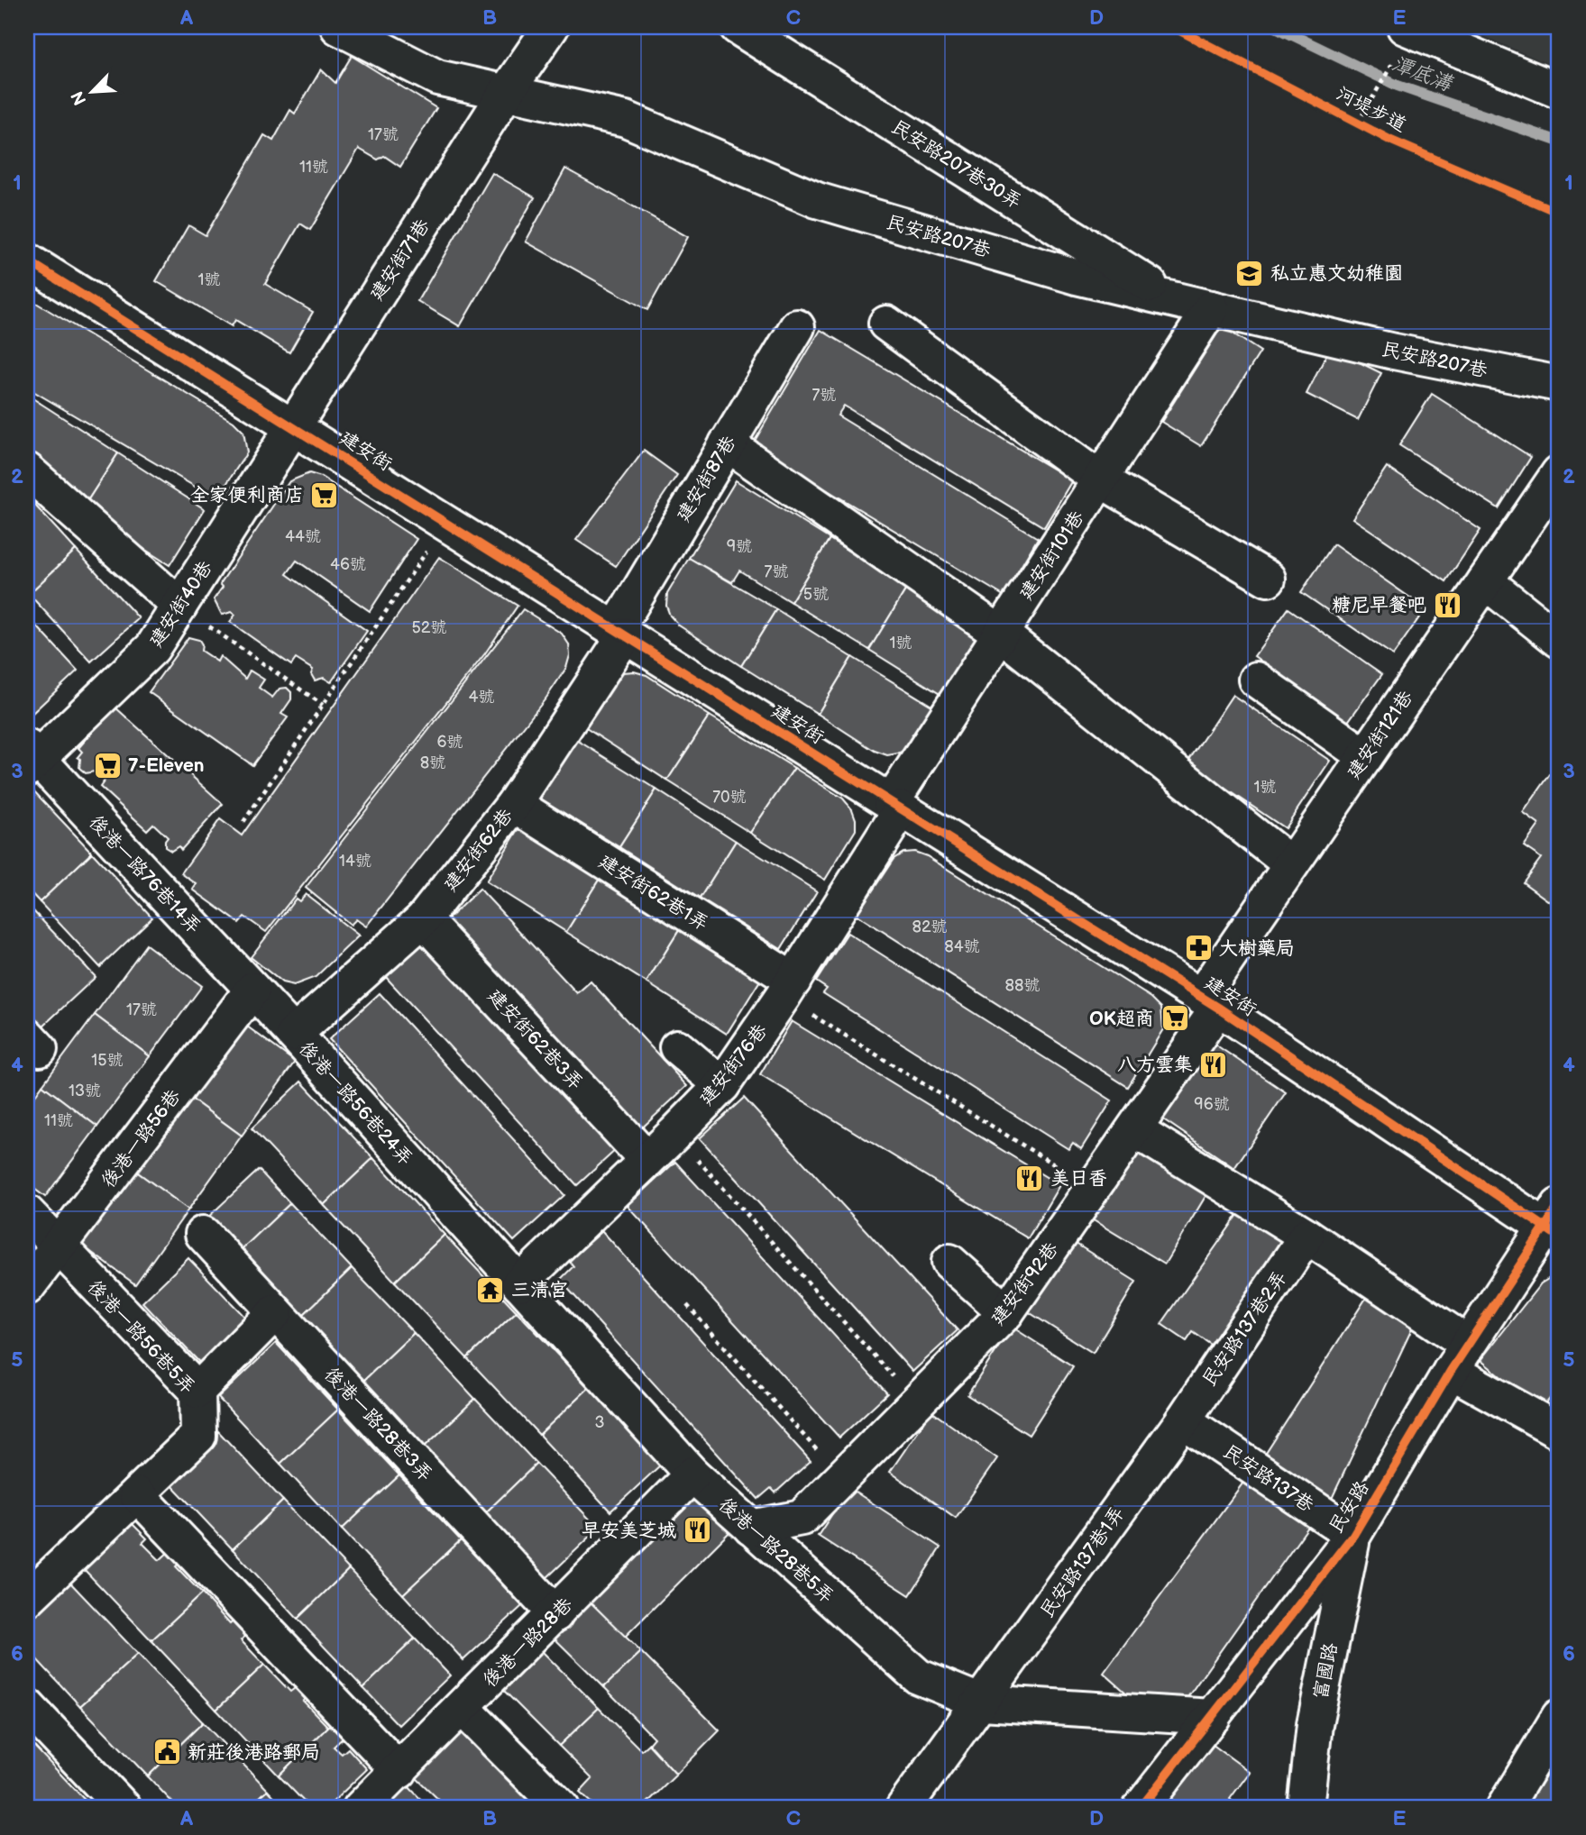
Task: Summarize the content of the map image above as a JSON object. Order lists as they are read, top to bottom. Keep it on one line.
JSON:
{"streets":{"street":["民安路207巷30弄","民安路207巷","建安街71巷","建安街","建安街87巷","建安街101巷","建安街40巷","建安街121巷","建安街62巷","後港一路76巷14弄","建安街62巷1弄","建安街62巷3弄","建安街76巷","後港一路56巷24弄","後港一路56巷","建安街92巷","民安路137巷2弄","後港一路56巷5弄","後港一路28巷3弄","民安路137巷","民安路","後港一路28巷5弄","民安路137巷1弄","後港一路28巷","富國路"],"cycle path":["河堤步道"]},"crossings":[["民安路207巷30弄","民安路207巷"],["民安路207巷","建安街71巷"],["民安路207巷","建安街101巷"],["建安街71巷","建安街"],["建安街71巷","建安街40巷"],["建安街","建安街87巷"],["建安街","建安街101巷"],["建安街","建安街40巷"],["建安街","建安街121巷"],["建安街","建安街62巷"],["建安街","建安街76巷"],["建安街","建安街92巷"],["建安街","民安路"],["建安街87巷","建安街62巷"],["建安街101巷","建安街76巷"],["建安街40巷","後港一路76巷14弄"],["建安街121巷","建安街92巷"],["建安街62巷","建安街62巷1弄"],["建安街62巷","建安街62巷3弄"],["建安街62巷","後港一路56巷24弄"],["後港一路76巷14弄","後港一路56巷24弄"],["後港一路76巷14弄","後港一路56巷"],["建安街62巷1弄","建安街76巷"],["建安街62巷3弄","建安街76巷"],["建安街76巷","後港一路56巷24弄"],["建安街76巷","後港一路28巷5弄"],["後港一路56巷24弄","後港一路56巷"],["後港一路56巷24弄","後港一路28巷5弄"],["後港一路56巷","後港一路56巷5弄"],["建安街92巷","後港一路28巷5弄"],["民安路137巷2弄","民安路137巷"],["民安路137巷2弄","民安路137巷1弄"],["後港一路28巷3弄","後港一路28巷"],["民安路137巷","民安路"],["民安路137巷","民安路137巷1弄"],["民安路137巷","富國路"],["民安路","後港一路28巷5弄"],["民安路","富國路"],["後港一路28巷5弄","民安路137巷1弄"],["後港一路28巷5弄","後港一路28巷"]],"water":["潭底溝"],"places":{"school or university":["私立惠文幼稚園"],"supermarket":["全家便利商店","7-Eleven","OK超商"],"restaurant":["糖尼早餐吧","八方雲集","美日香","早安美芝城"],"pharmacy":["大樹藥局"],"temple":["三清宮"],"public building":["新莊後港路郵局"]},"house_numbers":["17號","11號","1號","7號","44號","9號","46號","7號","5號","52號","1號","4號","6號","8號","1號","70號","14號","82號","84號","88號","17號","15號","13號","96號","11號","3"],"north":"bottom left","grid":{"columns":["A","B","C","D","E"],"rows":["1","2","3","4","5","6"]}}
